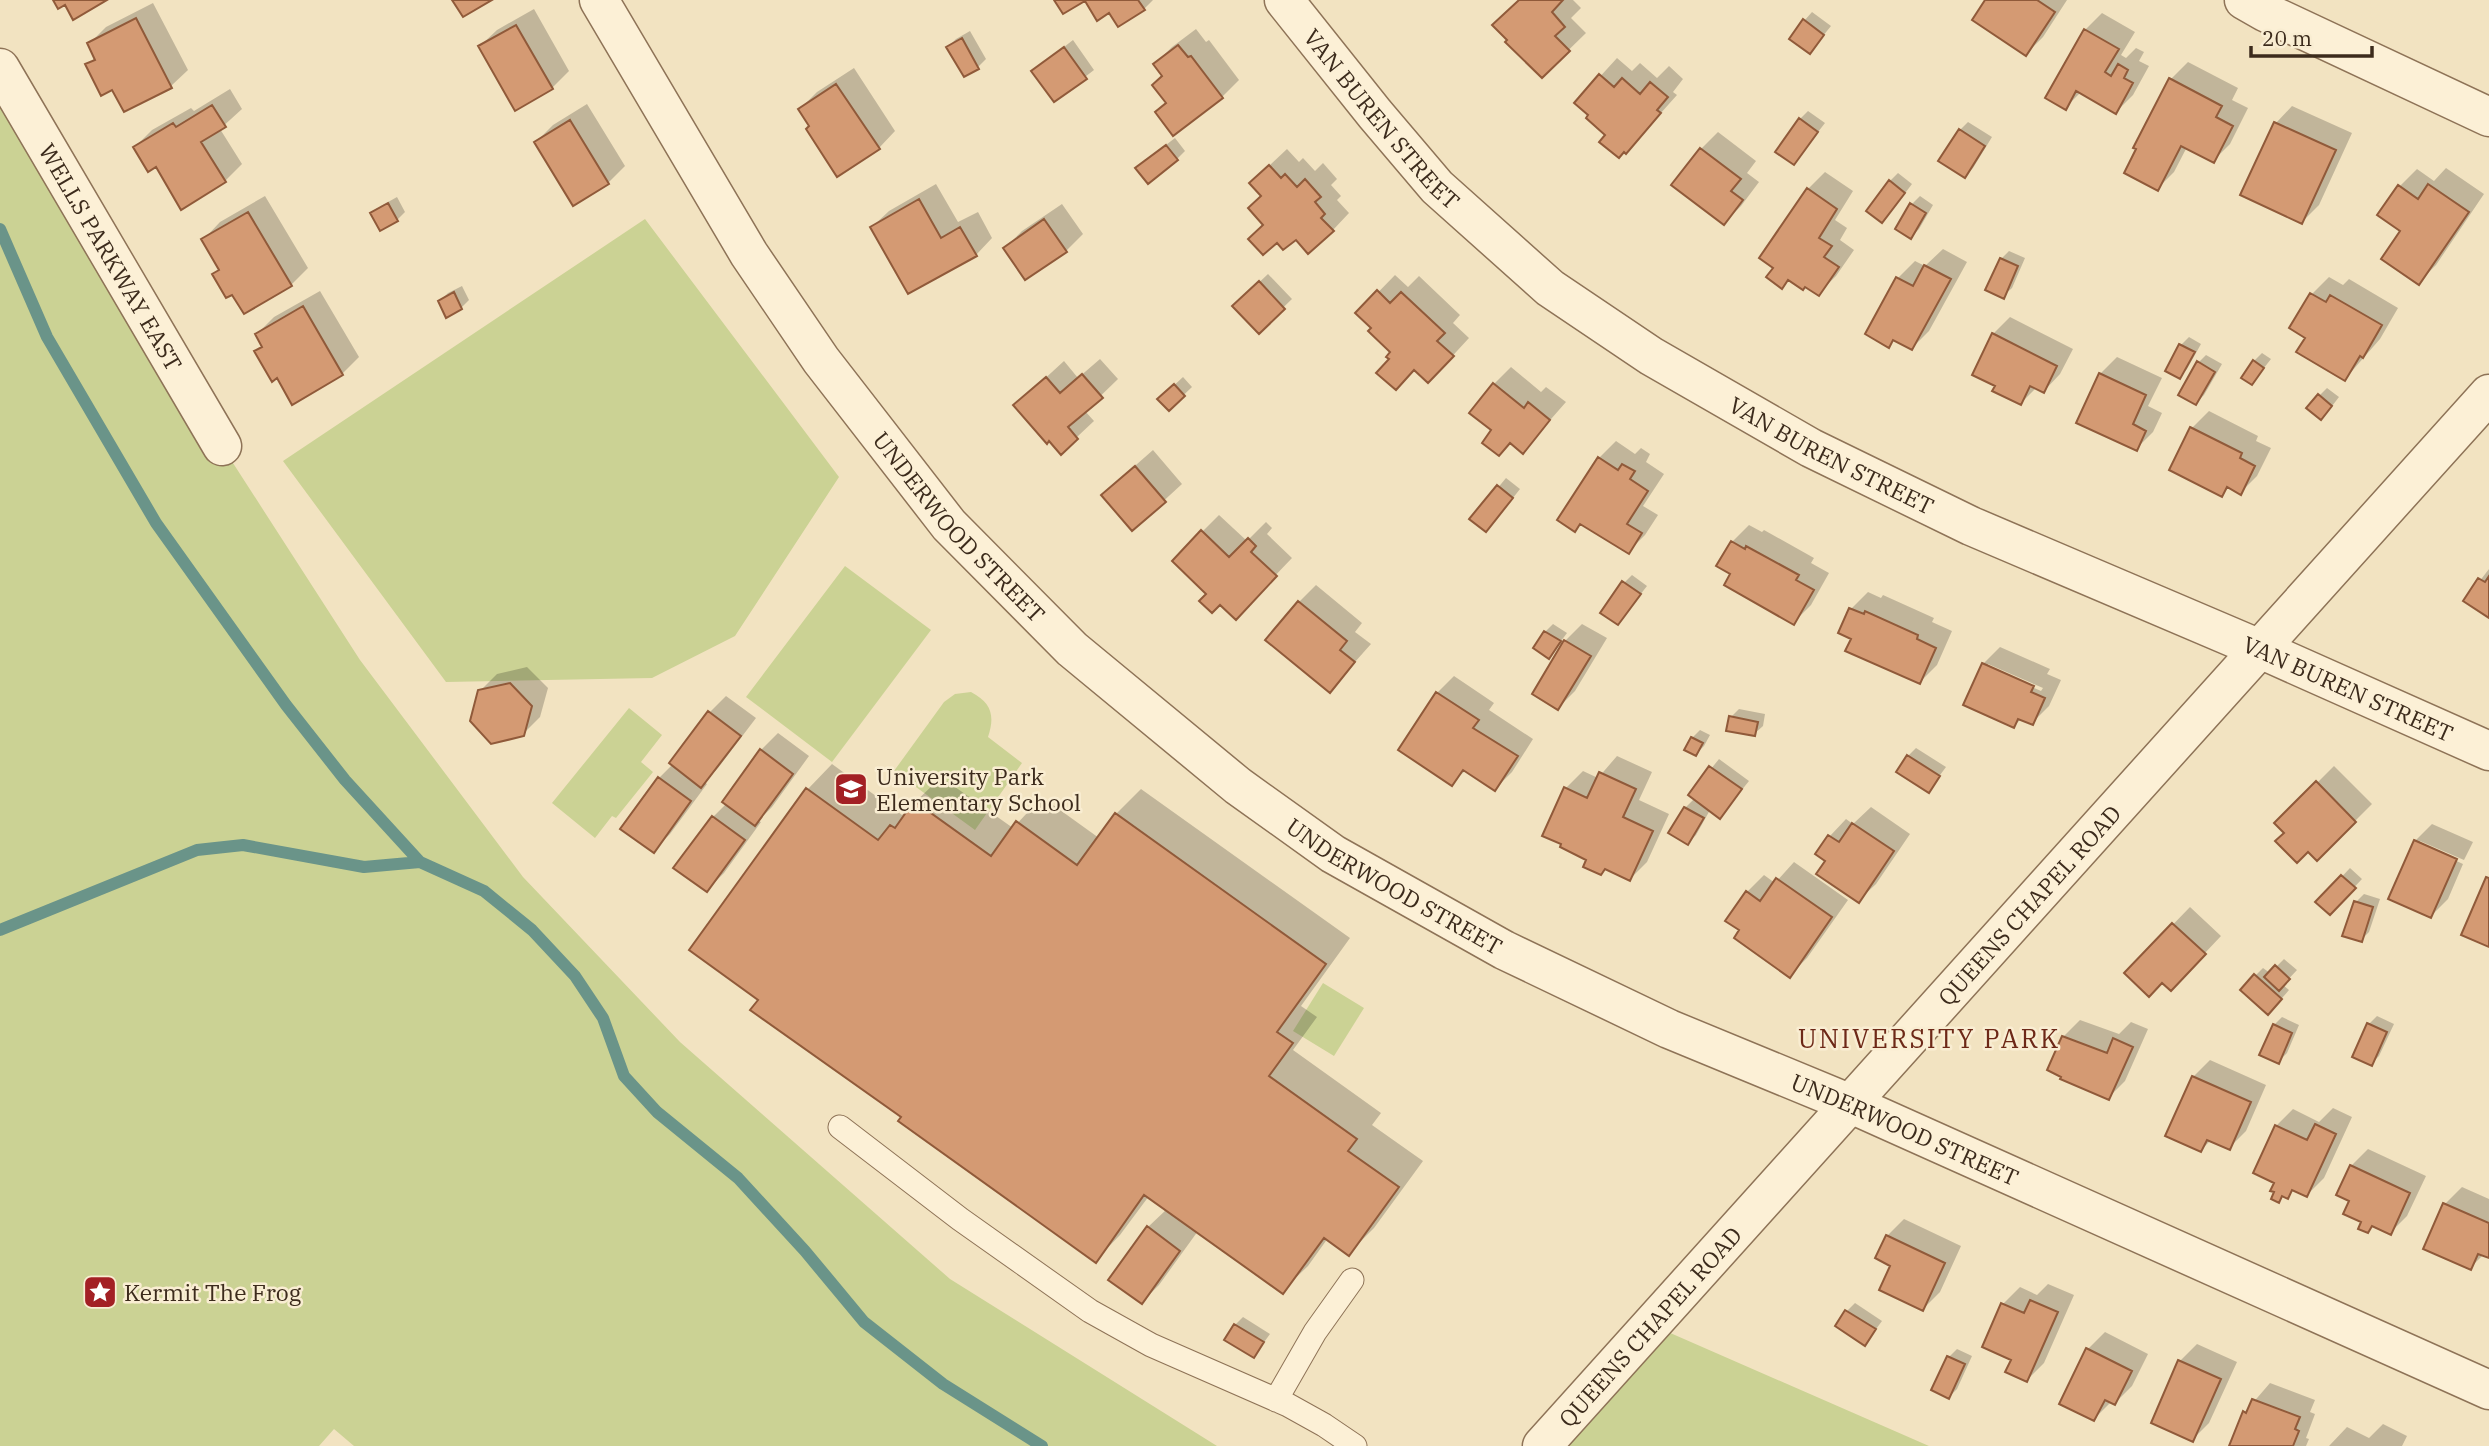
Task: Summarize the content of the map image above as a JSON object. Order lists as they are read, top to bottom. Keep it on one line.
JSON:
{"streets":{"street":["VAN BUREN STREET","WELLS PARKWAY EAST","UNDERWOOD STREET","QUEENS CHAPEL ROAD"]},"crossings":[["VAN BUREN STREET","QUEENS CHAPEL ROAD"],["UNDERWOOD STREET","QUEENS CHAPEL ROAD"]],"districts":["UNIVERSITY PARK"],"places":{"school or university":["University Park Elementary School"],"place":["Kermit The Frog"]},"scale_bar":"20 m"}
